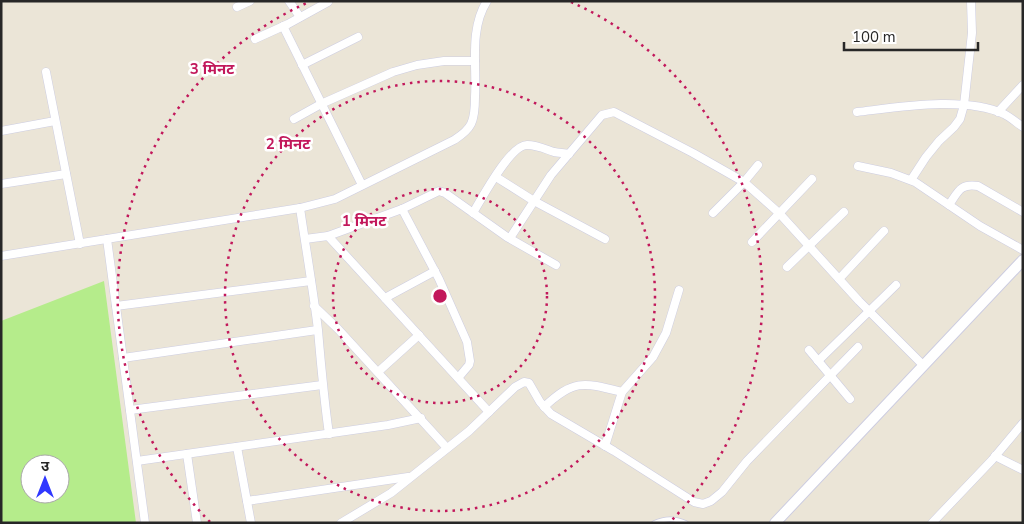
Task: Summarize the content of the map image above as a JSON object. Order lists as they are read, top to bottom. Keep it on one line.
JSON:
{"scale_bar":"100 m","north":"top","rings":["3 मिनट","2 मिनट","1 मिनट"]}
